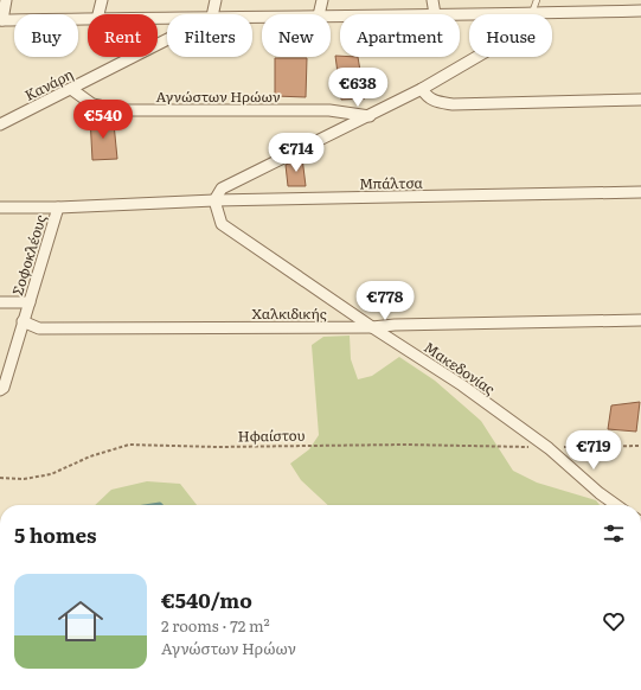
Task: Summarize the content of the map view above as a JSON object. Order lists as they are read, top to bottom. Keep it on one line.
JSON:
{"streets":{"street":["Κανάρη","Αγνώστων Ηρώων","Μπάλτσα","Σοφοκλέους","Χαλκιδικής","Μακεδονίας"],"path":["Ηφαίστου"]},"crossings":[["Κανάρη","Αγνώστων Ηρώων"],["Μπάλτσα","Σοφοκλέους"],["Μπάλτσα","Μακεδονίας"],["Σοφοκλέους","Χαλκιδικής"],["Χαλκιδικής","Μακεδονίας"],["Μακεδονίας","Ηφαίστου"]],"page":{"chip":["Buy","Rent","Filters","New","Apartment","House"],"price":["€638","€540","€714","€778","€719"],"heading":"5 homes","list":[{"name":"€540/mo","note":"2 rooms · 72 m² · Αγνώστων Ηρώων"}]}}
